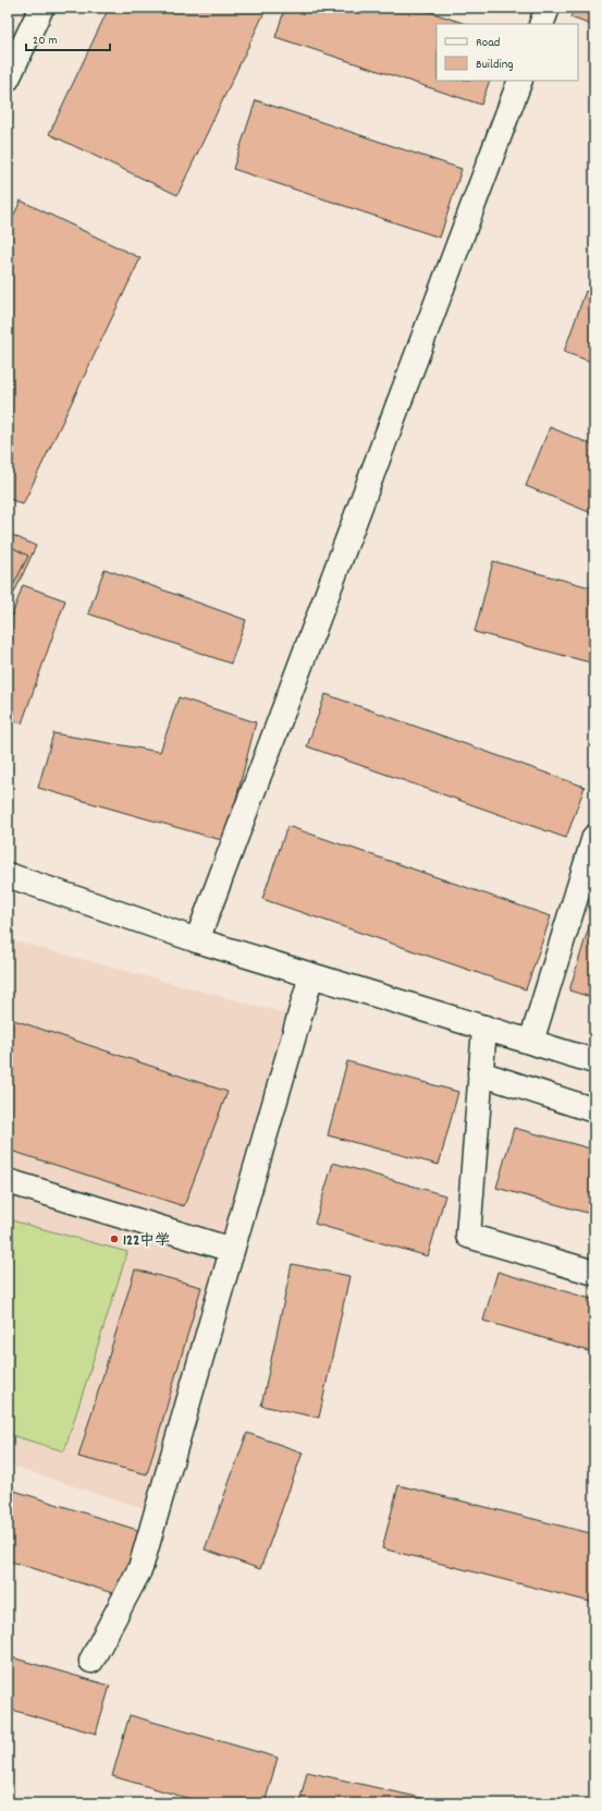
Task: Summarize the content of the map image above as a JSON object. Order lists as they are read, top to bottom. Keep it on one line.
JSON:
{"places":["122中学"],"legend":["Road","Building"],"scale_bar":"20 m"}
